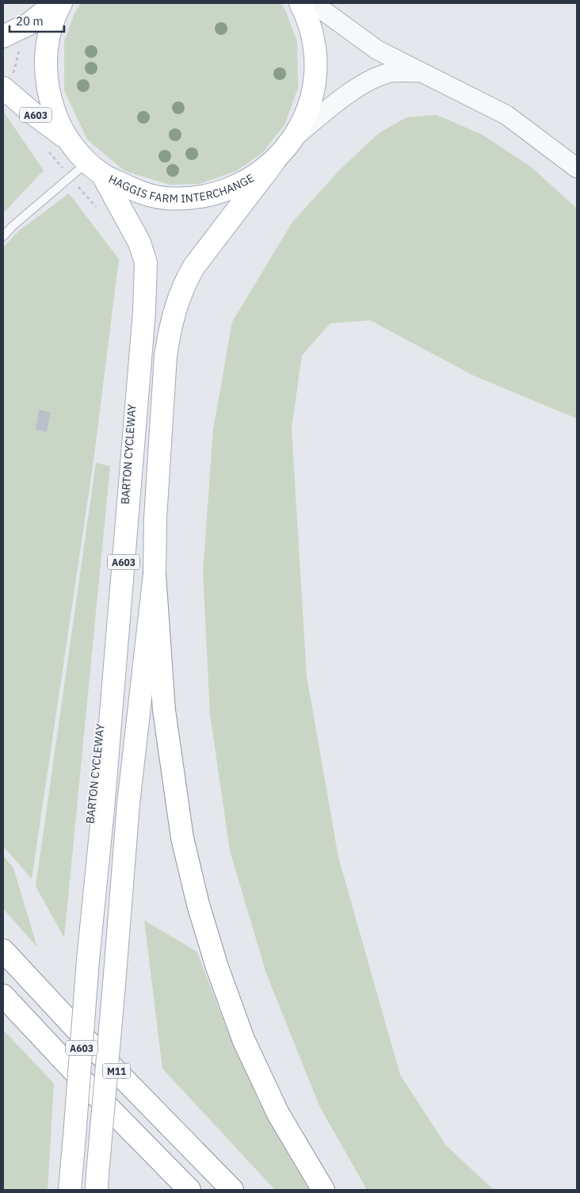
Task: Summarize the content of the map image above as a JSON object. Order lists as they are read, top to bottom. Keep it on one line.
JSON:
{"streets":{"main road":["A603","HAGGIS FARM INTERCHANGE","M11"]},"crossings":[["A603","HAGGIS FARM INTERCHANGE"]],"scale_bar":"20 m"}
